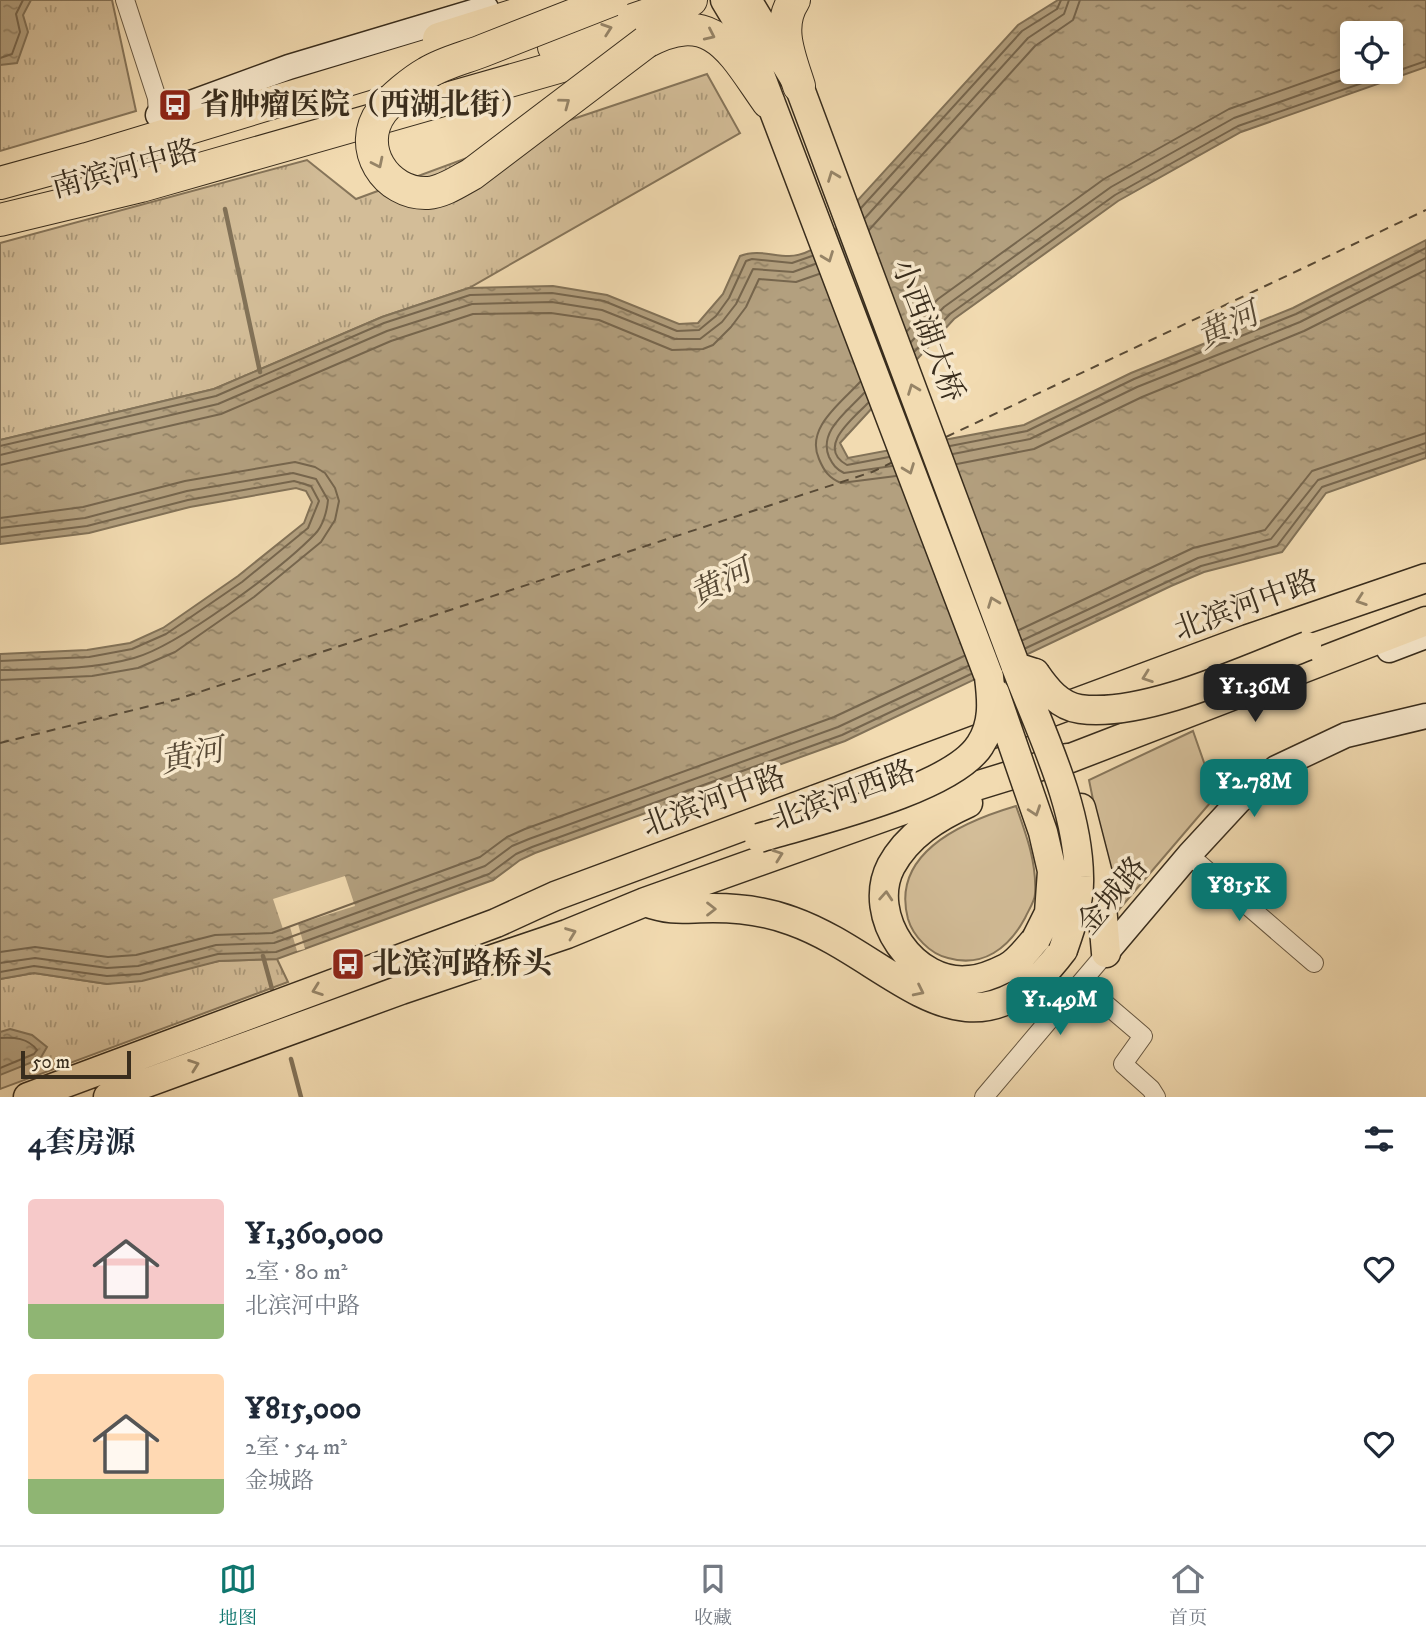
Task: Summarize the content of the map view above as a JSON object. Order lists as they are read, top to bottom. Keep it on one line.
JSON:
{"streets":{"highway":["南滨河中路"],"main road":["小西湖大桥","北滨河中路","北滨河西路"],"street":["金城路"]},"crossings":[["小西湖大桥","北滨河西路"]],"water":["黄河"],"places":{"bus stop":["省肿瘤医院（西湖北街）","北滨河路桥头"]},"scale_bar":"50 m","page":{"price":["¥1.36M","¥2.78M","¥815K","¥1.49M"],"scale":"50 m","heading":"4套房源","list":[{"name":"¥1,360,000","note":"2室 · 80 m² · 北滨河中路"},{"name":"¥815,000","note":"2室 · 54 m² · 金城路"}],"tabs":["地图","收藏","首页"]}}
